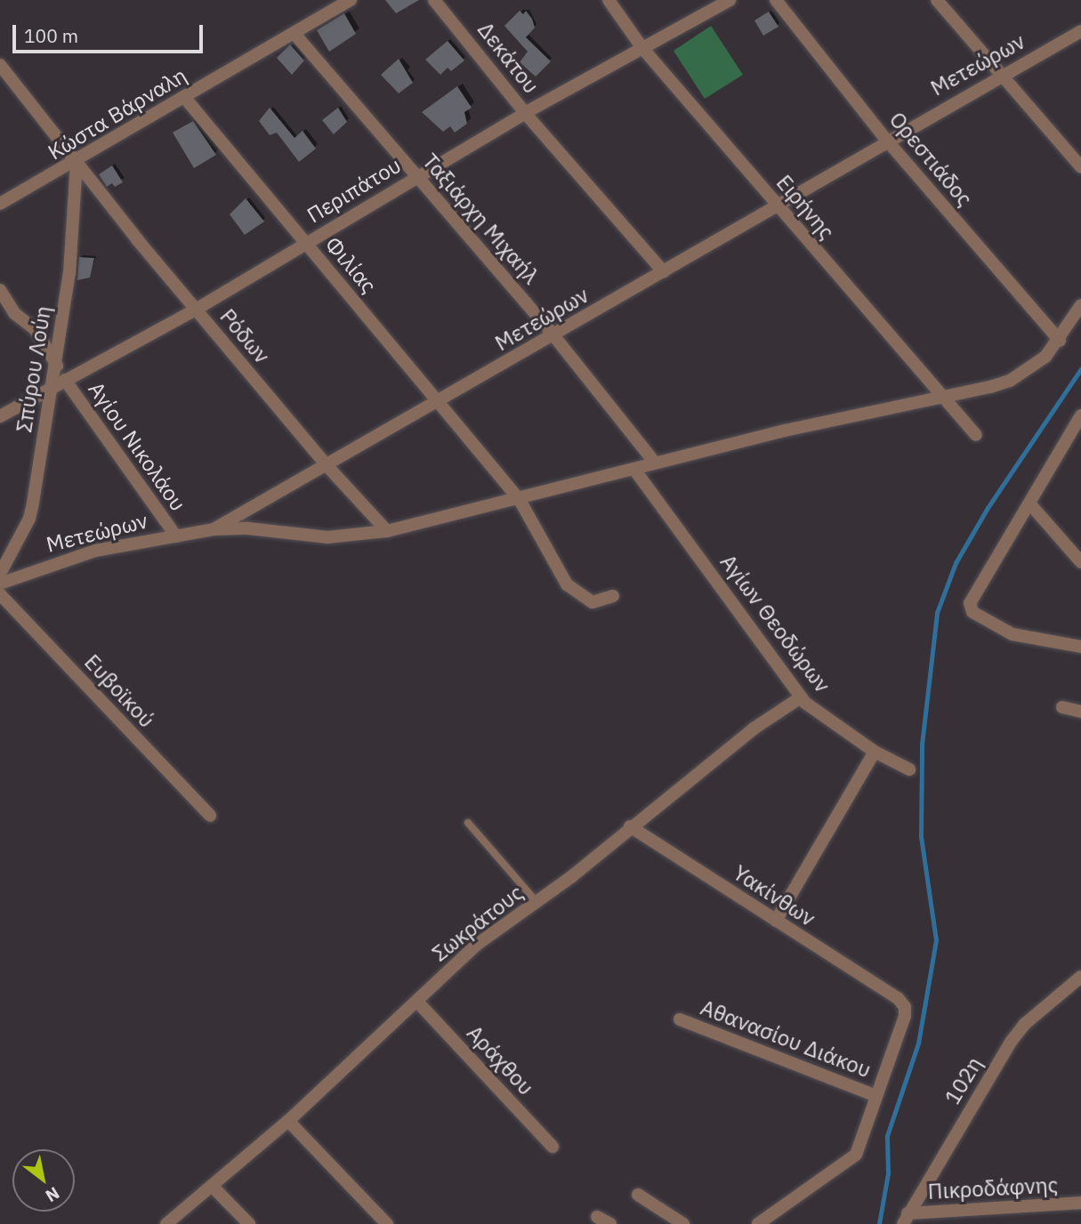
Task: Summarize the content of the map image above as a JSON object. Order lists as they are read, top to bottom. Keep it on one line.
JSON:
{"streets":{"street":["Δεκάτου","Μετεώρων","Κώστα Βάρναλη","Ορεστιάδος","Περιπάτου","Ειρήνης","Ταξιάρχη Μιχαήλ","Φιλίας","Ρόδων","Σπύρου Λούη","Αγίου Νικολάου","Αγίων Θεοδώρων","Ευβοϊκού","Υακίνθων","Σωκράτους","Αθανασίου Διάκου","Αράχθου","102η","Πικροδάφνης"]},"crossings":[["Δεκάτου","Μετεώρων"],["Δεκάτου","Περιπάτου"],["Μετεώρων","Ορεστιάδος"],["Μετεώρων","Ειρήνης"],["Μετεώρων","Ταξιάρχη Μιχαήλ"],["Μετεώρων","Φιλίας"],["Μετεώρων","Ρόδων"],["Μετεώρων","Αγίου Νικολάου"],["Κώστα Βάρναλη","Ταξιάρχη Μιχαήλ"],["Κώστα Βάρναλη","Φιλίας"],["Κώστα Βάρναλη","Ρόδων"],["Κώστα Βάρναλη","Σπύρου Λούη"],["Περιπάτου","Ειρήνης"],["Περιπάτου","Ταξιάρχη Μιχαήλ"],["Περιπάτου","Φιλίας"],["Περιπάτου","Ρόδων"],["Περιπάτου","Σπύρου Λούη"],["Περιπάτου","Αγίου Νικολάου"],["Ρόδων","Σπύρου Λούη"],["Αγίων Θεοδώρων","Σωκράτους"],["Υακίνθων","Σωκράτους"],["Υακίνθων","Αθανασίου Διάκου"],["Σωκράτους","Αράχθου"],["102η","Πικροδάφνης"]],"scale_bar":"100 m","north":"bottom right"}
